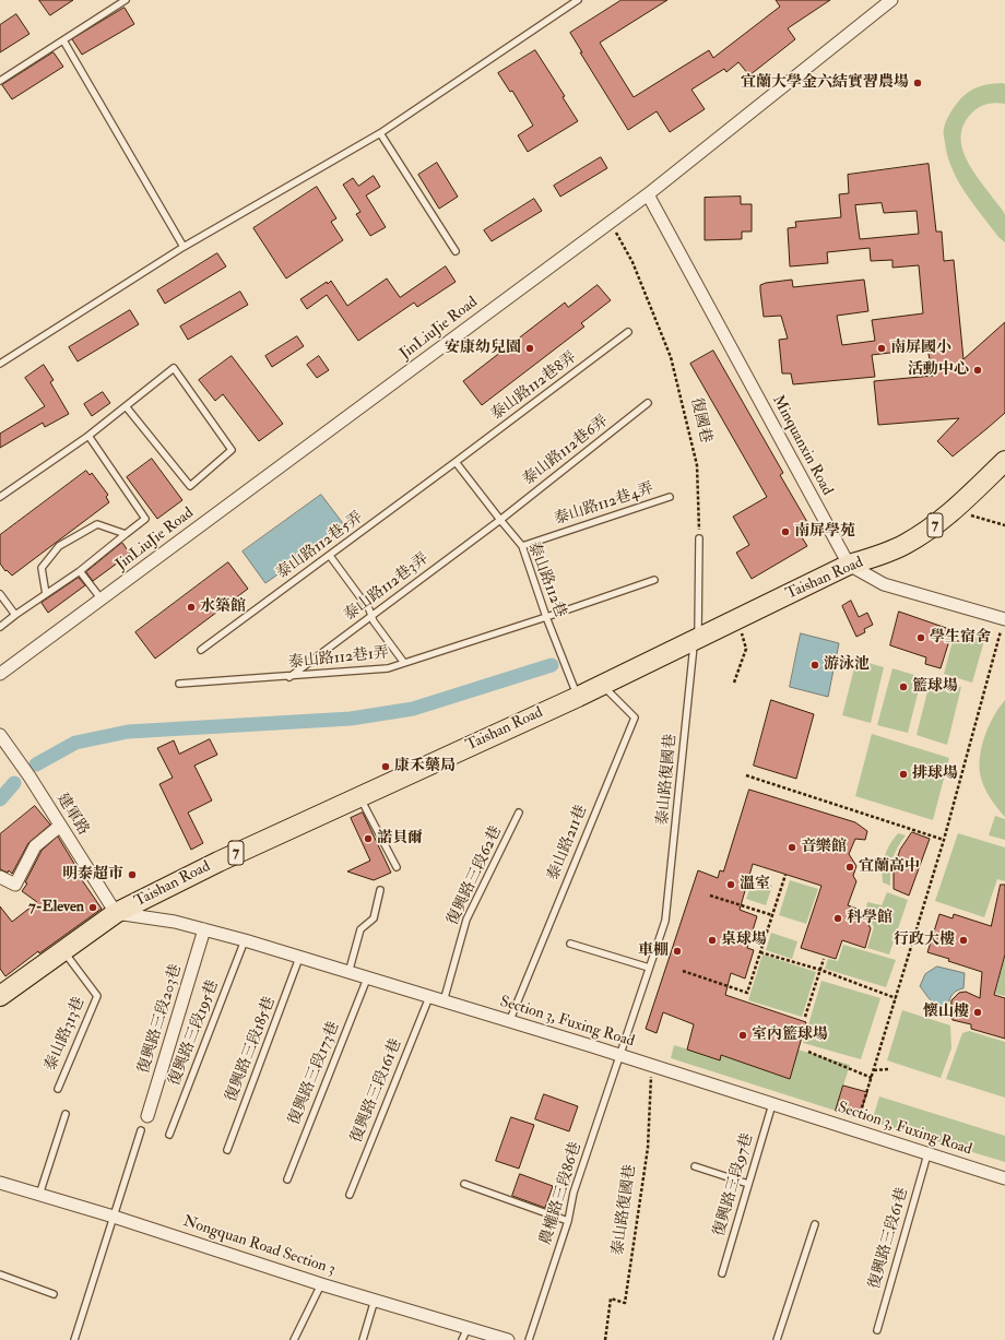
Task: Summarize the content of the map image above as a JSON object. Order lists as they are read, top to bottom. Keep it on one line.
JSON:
{"streets":{"main road":["7","Taishan Road"],"street":["JinLiuJie Road","Minquanxin Road","建軍路","復興路三段203巷","Section 3, Fuxing Road","Nongquan Road Section 3"],"lane":["泰山路112巷8弄","泰山路112巷6弄","泰山路112巷4弄","泰山路112巷5弄","泰山路112巷","泰山路112巷3弄","泰山路112巷1弄","泰山路復國巷","泰山路211巷","復興路三段62巷","復興路三段195巷","泰山路313巷","復興路三段185巷","復興路三段173巷","復興路三段161巷","復興路三段97巷","農權路三段86巷","復興路三段61巷"],"path":["復國巷"]},"crossings":[["JinLiuJie Road","復國巷"],["JinLiuJie Road","Minquanxin Road"],["泰山路112巷8弄","泰山路112巷5弄"],["泰山路112巷8弄","泰山路112巷"],["Minquanxin Road","Taishan Road"],["泰山路112巷6弄","泰山路112巷"],["泰山路112巷6弄","泰山路112巷3弄"],["泰山路112巷4弄","泰山路112巷"],["泰山路112巷5弄","泰山路112巷"],["Taishan Road","泰山路112巷"],["Taishan Road","泰山路復國巷"],["Taishan Road","建軍路"],["Taishan Road","泰山路211巷"],["Taishan Road","Section 3, Fuxing Road"],["Taishan Road","泰山路313巷"],["泰山路112巷","泰山路112巷3弄"],["泰山路112巷","泰山路112巷1弄"],["泰山路112巷3弄","泰山路112巷1弄"],["泰山路復國巷","Section 3, Fuxing Road"],["泰山路復國巷","農權路三段86巷"],["建軍路","Section 3, Fuxing Road"],["泰山路211巷","Section 3, Fuxing Road"],["復興路三段62巷","Section 3, Fuxing Road"],["復興路三段203巷","Section 3, Fuxing Road"],["Section 3, Fuxing Road","復興路三段195巷"],["Section 3, Fuxing Road","復興路三段185巷"],["Section 3, Fuxing Road","復興路三段173巷"],["Section 3, Fuxing Road","復興路三段161巷"],["Section 3, Fuxing Road","復興路三段97巷"],["Section 3, Fuxing Road","農權路三段86巷"],["Section 3, Fuxing Road","復興路三段61巷"]],"places":["宜蘭大學金六結實習農場","安康幼兒園","南屏國小","活動中心","南屏學苑","水築館","學生宿舍","游泳池","籃球場","康禾藥局","排球場","諾貝爾","音樂館","宜蘭高中","明泰超市","溫室","7-Eleven","科學館","桌球場","行政大樓","車棚","懷山樓","室內籃球場"]}
